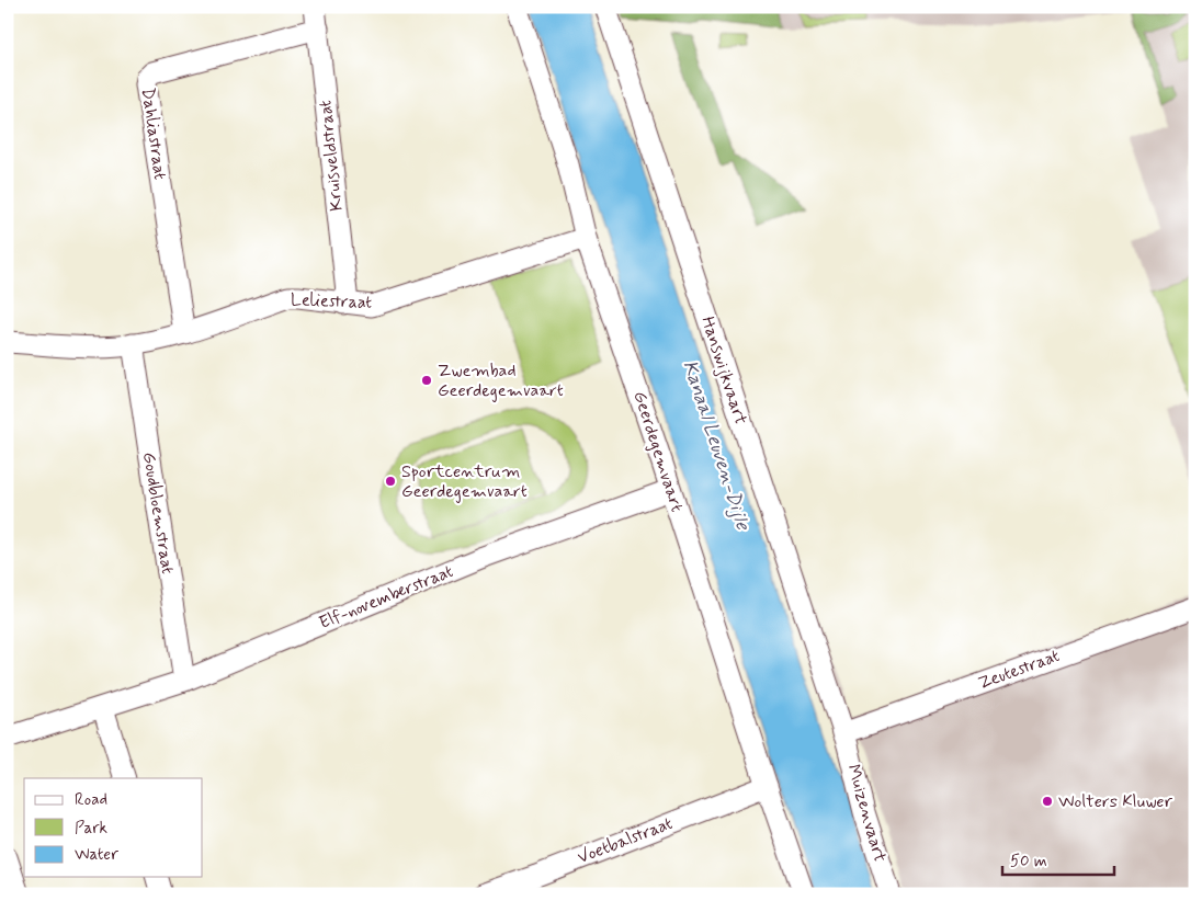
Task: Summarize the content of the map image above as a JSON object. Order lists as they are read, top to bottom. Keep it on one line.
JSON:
{"streets":{"street":["Dahliastraat","Kruisveldstraat","Leliestraat","Hanswijkvaart","Geerdegemvaart","Goudbloemstraat","Elf-novemberstraat","Zeutestraat","Muizenvaart","Voetbalstraat"]},"crossings":[["Dahliastraat","Kruisveldstraat"],["Dahliastraat","Leliestraat"],["Kruisveldstraat","Leliestraat"],["Leliestraat","Geerdegemvaart"],["Leliestraat","Goudbloemstraat"],["Hanswijkvaart","Zeutestraat"],["Hanswijkvaart","Muizenvaart"],["Geerdegemvaart","Elf-novemberstraat"],["Geerdegemvaart","Voetbalstraat"],["Goudbloemstraat","Elf-novemberstraat"],["Zeutestraat","Muizenvaart"]],"water":["Kanaal Leuven-Dijle"],"places":["Zwembad Geerdegemvaart","Sportcentrum Geerdegemvaart","Wolters Kluwer"],"legend":["Road","Park","Water"],"scale_bar":"50 m"}
